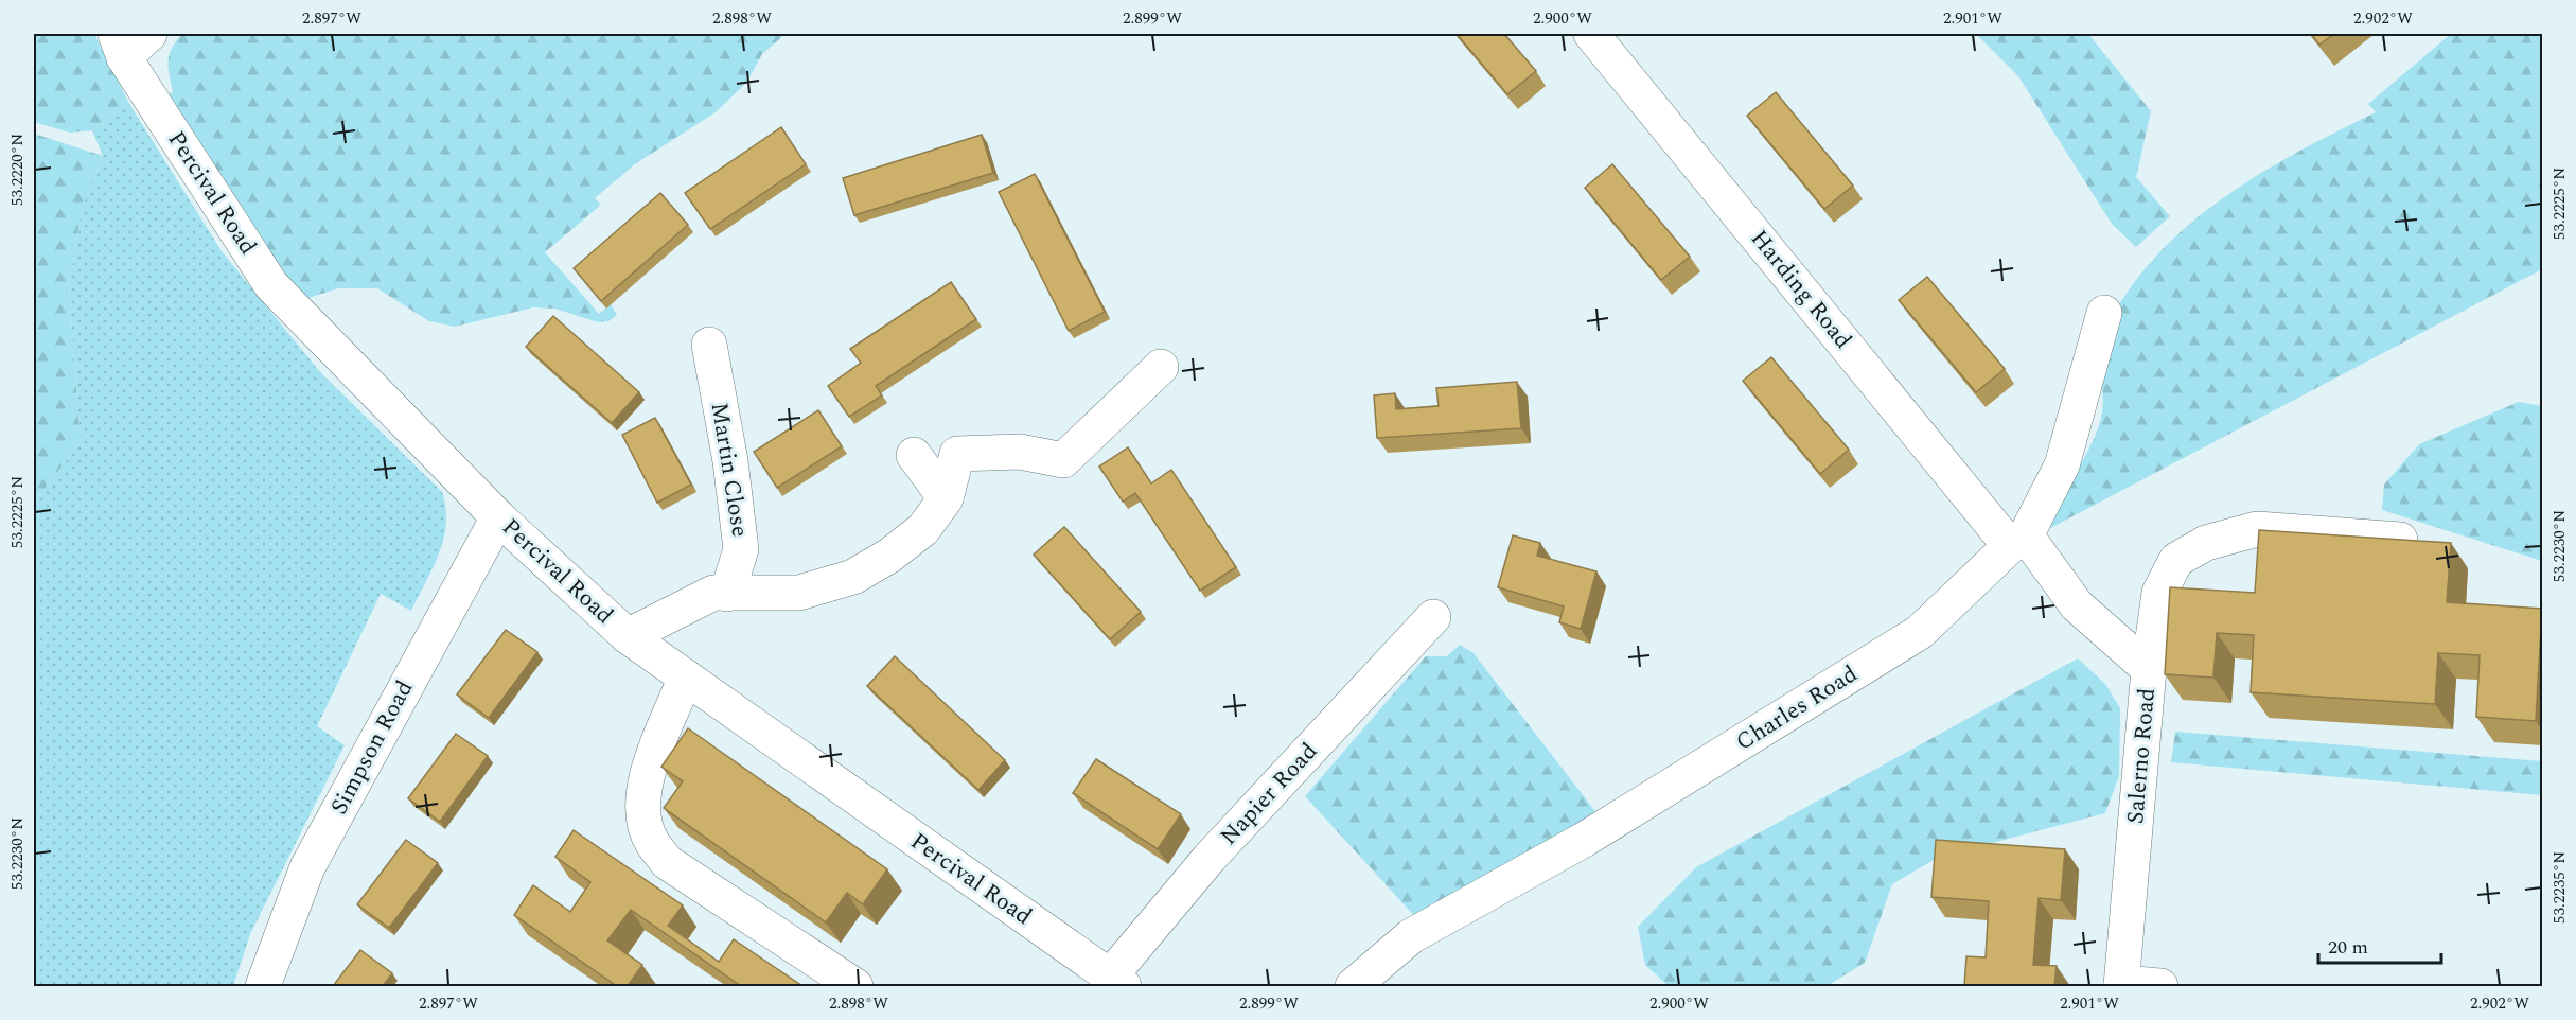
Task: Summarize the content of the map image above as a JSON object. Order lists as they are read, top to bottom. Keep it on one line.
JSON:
{"streets":{"street":["Percival Road","Harding Road","Martin Close","Charles Road","Simpson Road","Salerno Road","Napier Road"]},"crossings":[["Percival Road","Simpson Road"],["Percival Road","Napier Road"],["Harding Road","Charles Road"],["Harding Road","Salerno Road"],["Charles Road","Salerno Road"]],"scale_bar":"20 m","coordinates":["2.897°W","2.898°W","2.899°W","2.900°W","2.901°W","2.902°W","53.2220°N","53.2225°N","53.2230°N","53.2235°N"]}
